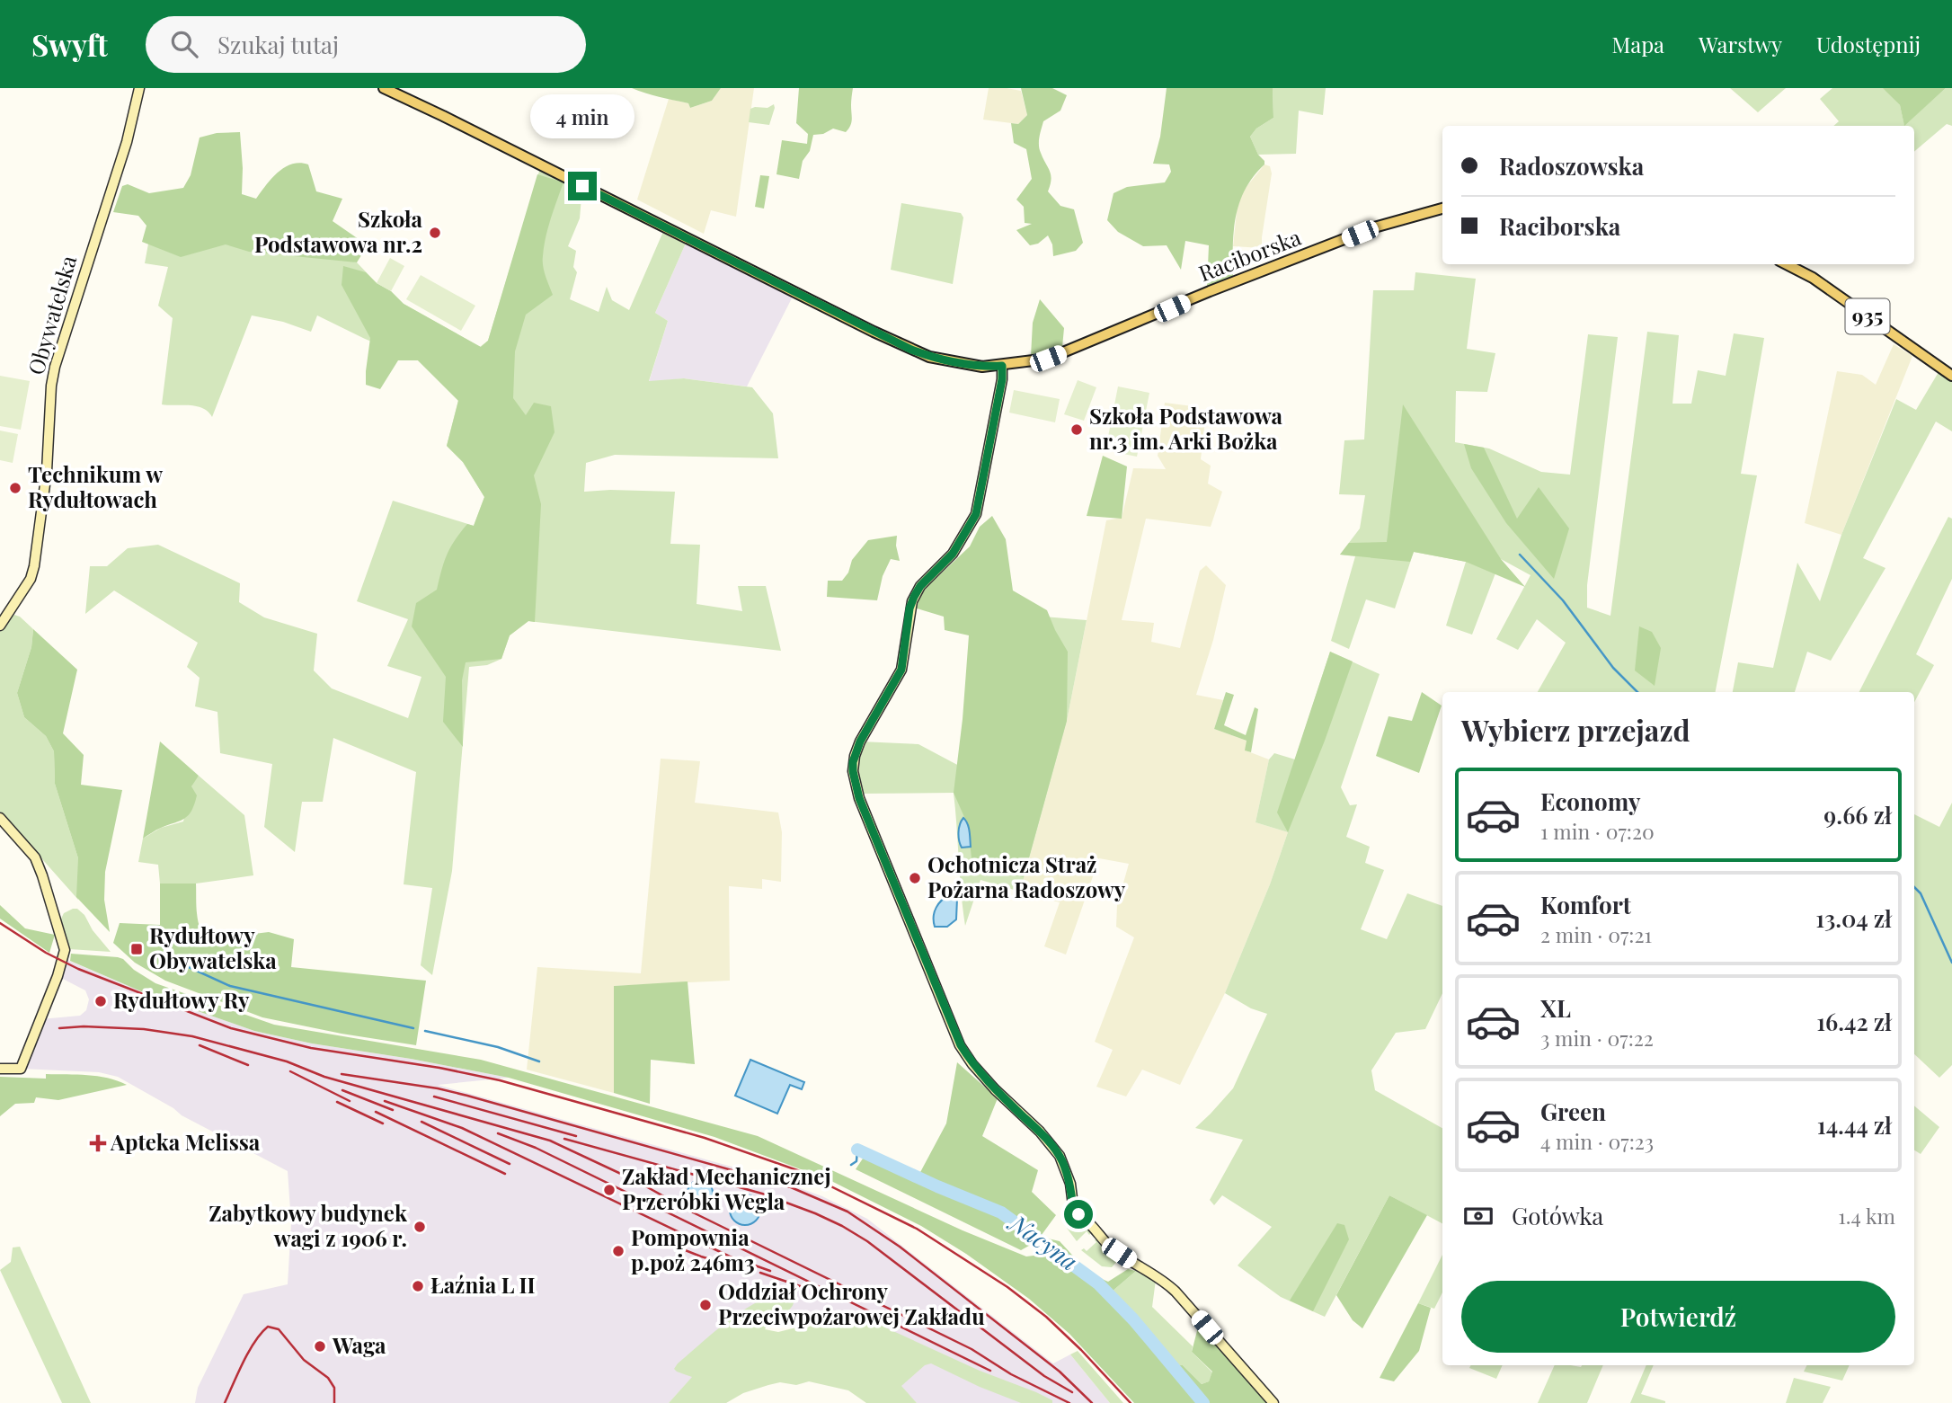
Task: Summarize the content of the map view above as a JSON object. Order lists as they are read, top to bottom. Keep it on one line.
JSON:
{"streets":{"main road":["Raciborska","935"],"street":["Obywatelska"]},"water":["Nacyna"],"places":{"other":["Szkoła Podstawowa nr.2","Szkoła Podstawowa nr.3 im. Arki Bożka","Technikum w Rydułtowach","Ochotnicza Straż Pożarna Radoszowy","Rydułtowy Ry","Zakład Mechanicznej Przeróbki Wegla","Zabytkowy budynek wagi z 1906 r.","Pompownia p.poż 246m3","Łaźnia L II","Oddział Ochrony Przeciwpożarowej Zakładu","Waga"],"transit":["Rydułtowy Obywatelska"],"health":["Apteka Melissa"]},"page":{"header":"Swyft","search":"Szukaj tutaj","nav":["Mapa","Warstwy","Udostępnij"],"bubble":"4 min","banner":["Radoszowska","Raciborska"],"heading":"Wybierz przejazd","list":[{"name":"Economy","note":"1 min · 07:20","value":"9.66 zł"},{"name":"Komfort","note":"2 min · 07:21","value":"13.04 zł"},{"name":"XL","note":"3 min · 07:22","value":"16.42 zł"},{"name":"Green","note":"4 min · 07:23","value":"14.44 zł"}],"pay":["Gotówka","1.4 km"],"buttons":"Potwierdź"}}
